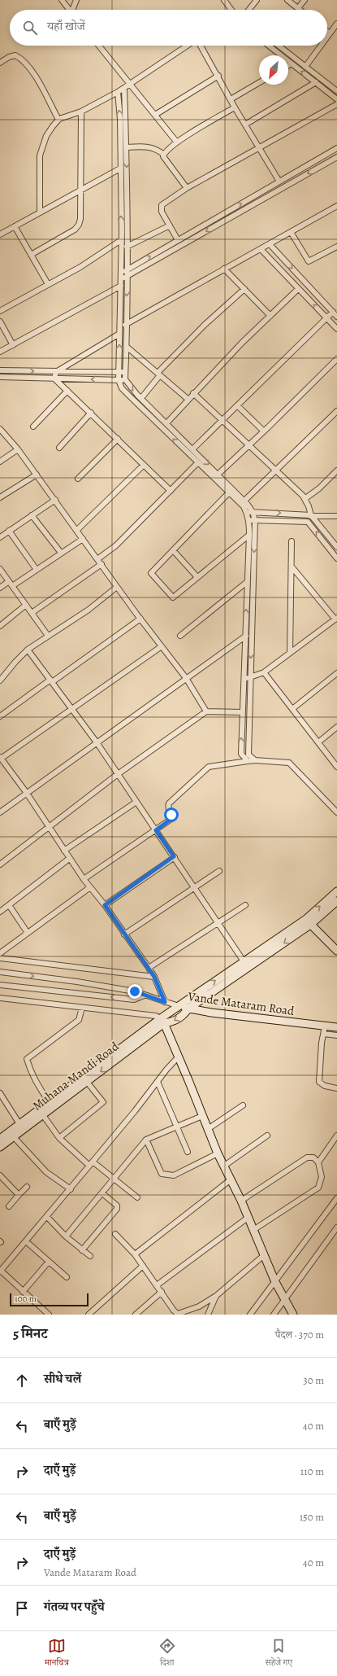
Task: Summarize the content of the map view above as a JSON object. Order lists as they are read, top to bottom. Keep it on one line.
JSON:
{"streets":{"main road":["Vande Mataram Road","Muhana Mandi Road"]},"scale_bar":"100 m","north":"bottom left","page":{"search":"यहाँ खोजें","scale":"100 m","heading":["5 मिनट","पैदल · 370 m"],"list":[["सीधे चलें","30 m"],["बाएँ मुड़ें","40 m"],["दाएँ मुड़ें","110 m"],["बाएँ मुड़ें","150 m"],["दाएँ मुड़ें","Vande Mataram Road","40 m"],"गंतव्य पर पहुँचे"],"nav":["मानचित्र","दिशा","सहेजे गए"]}}
